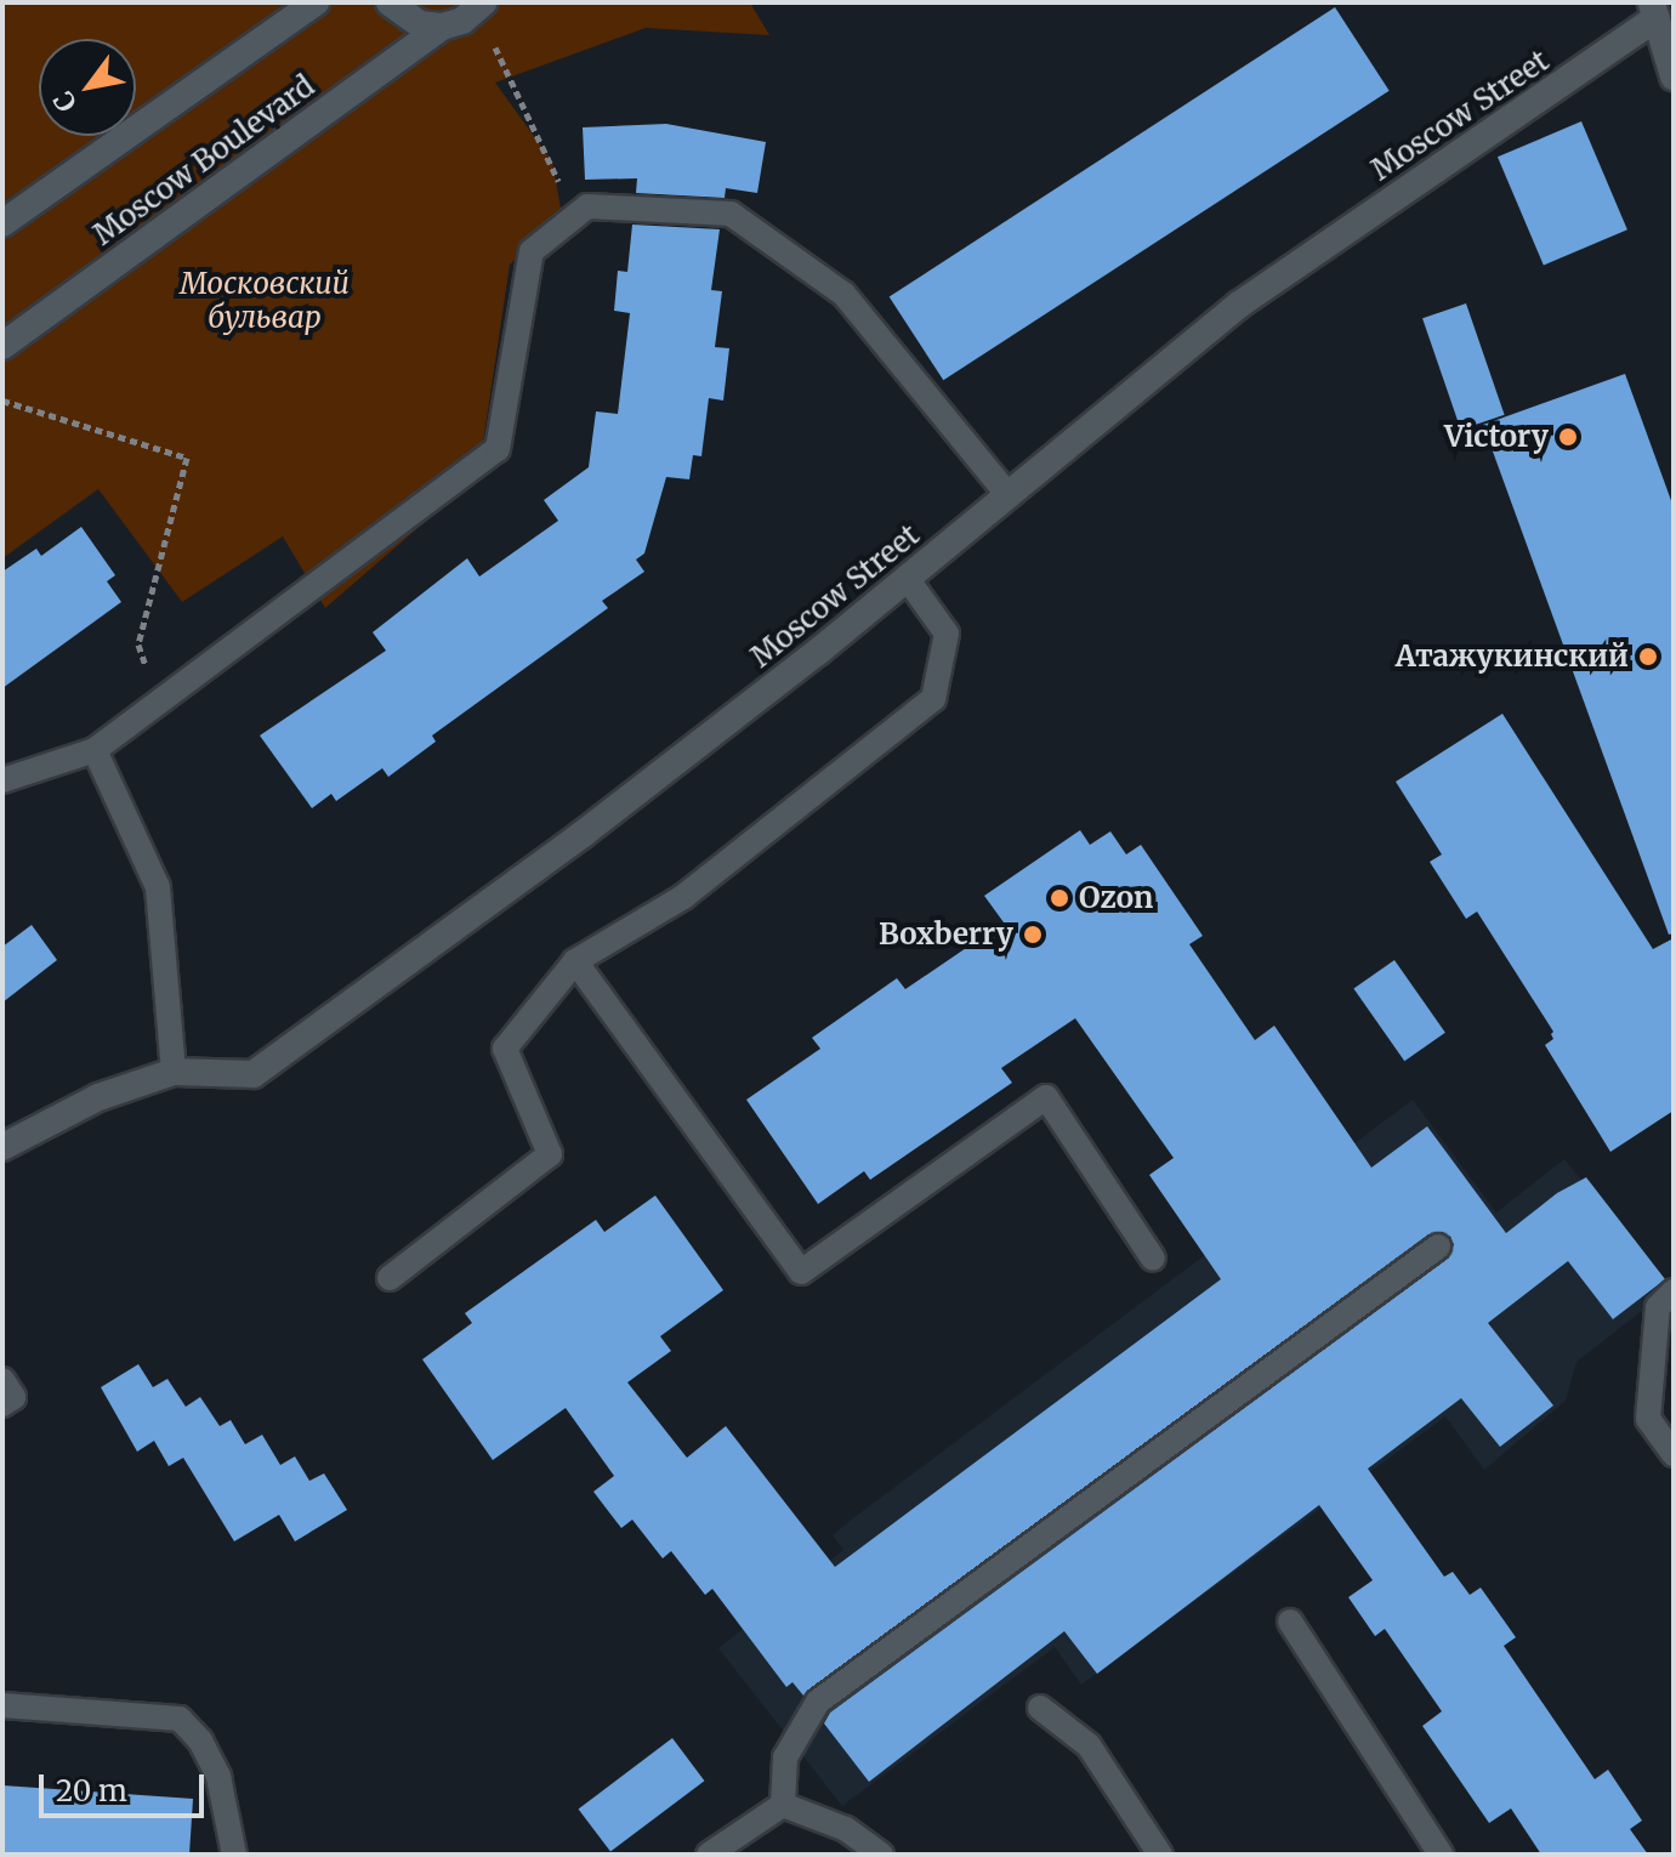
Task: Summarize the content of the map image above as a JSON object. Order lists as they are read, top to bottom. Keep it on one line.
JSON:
{"streets":{"street":["Moscow Street","Moscow Boulevard"]},"parks":["Московский бульвар"],"places":["Victory","Атажукинский","Ozon","Boxberry"],"scale_bar":"20 m","north":"bottom left"}
